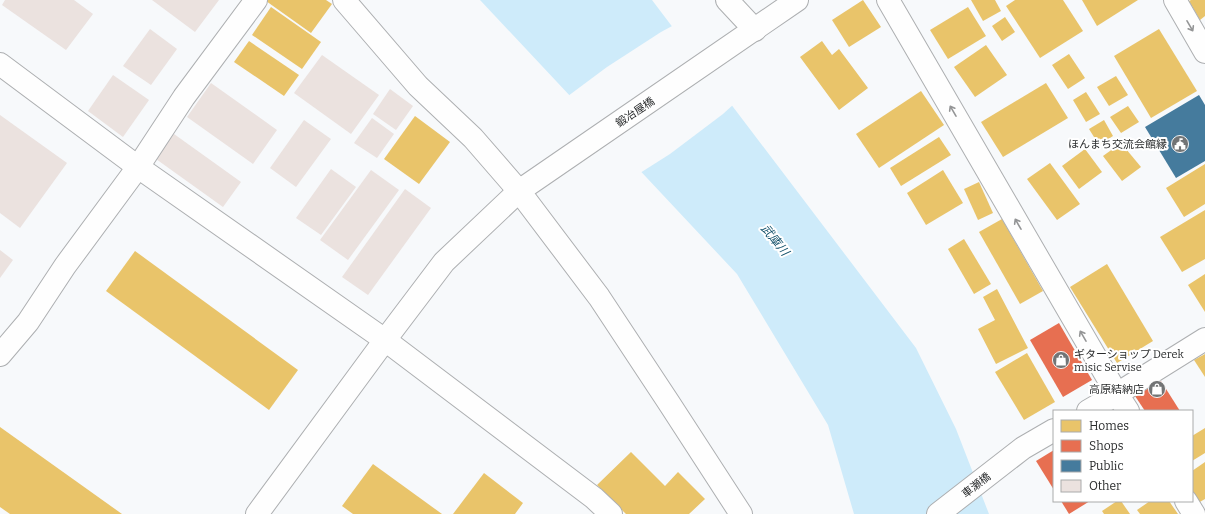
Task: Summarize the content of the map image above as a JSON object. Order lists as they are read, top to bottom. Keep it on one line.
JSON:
{"streets":{"street":["鍛冶屋橋","車瀬橋"]},"water":["武庫川"],"places":{"public building":["ほんまち交流会館縁"],"shop":["ギターショップ Derek misic Servise","高原結納店"]},"legend":["Homes","Shops","Public","Other"]}
